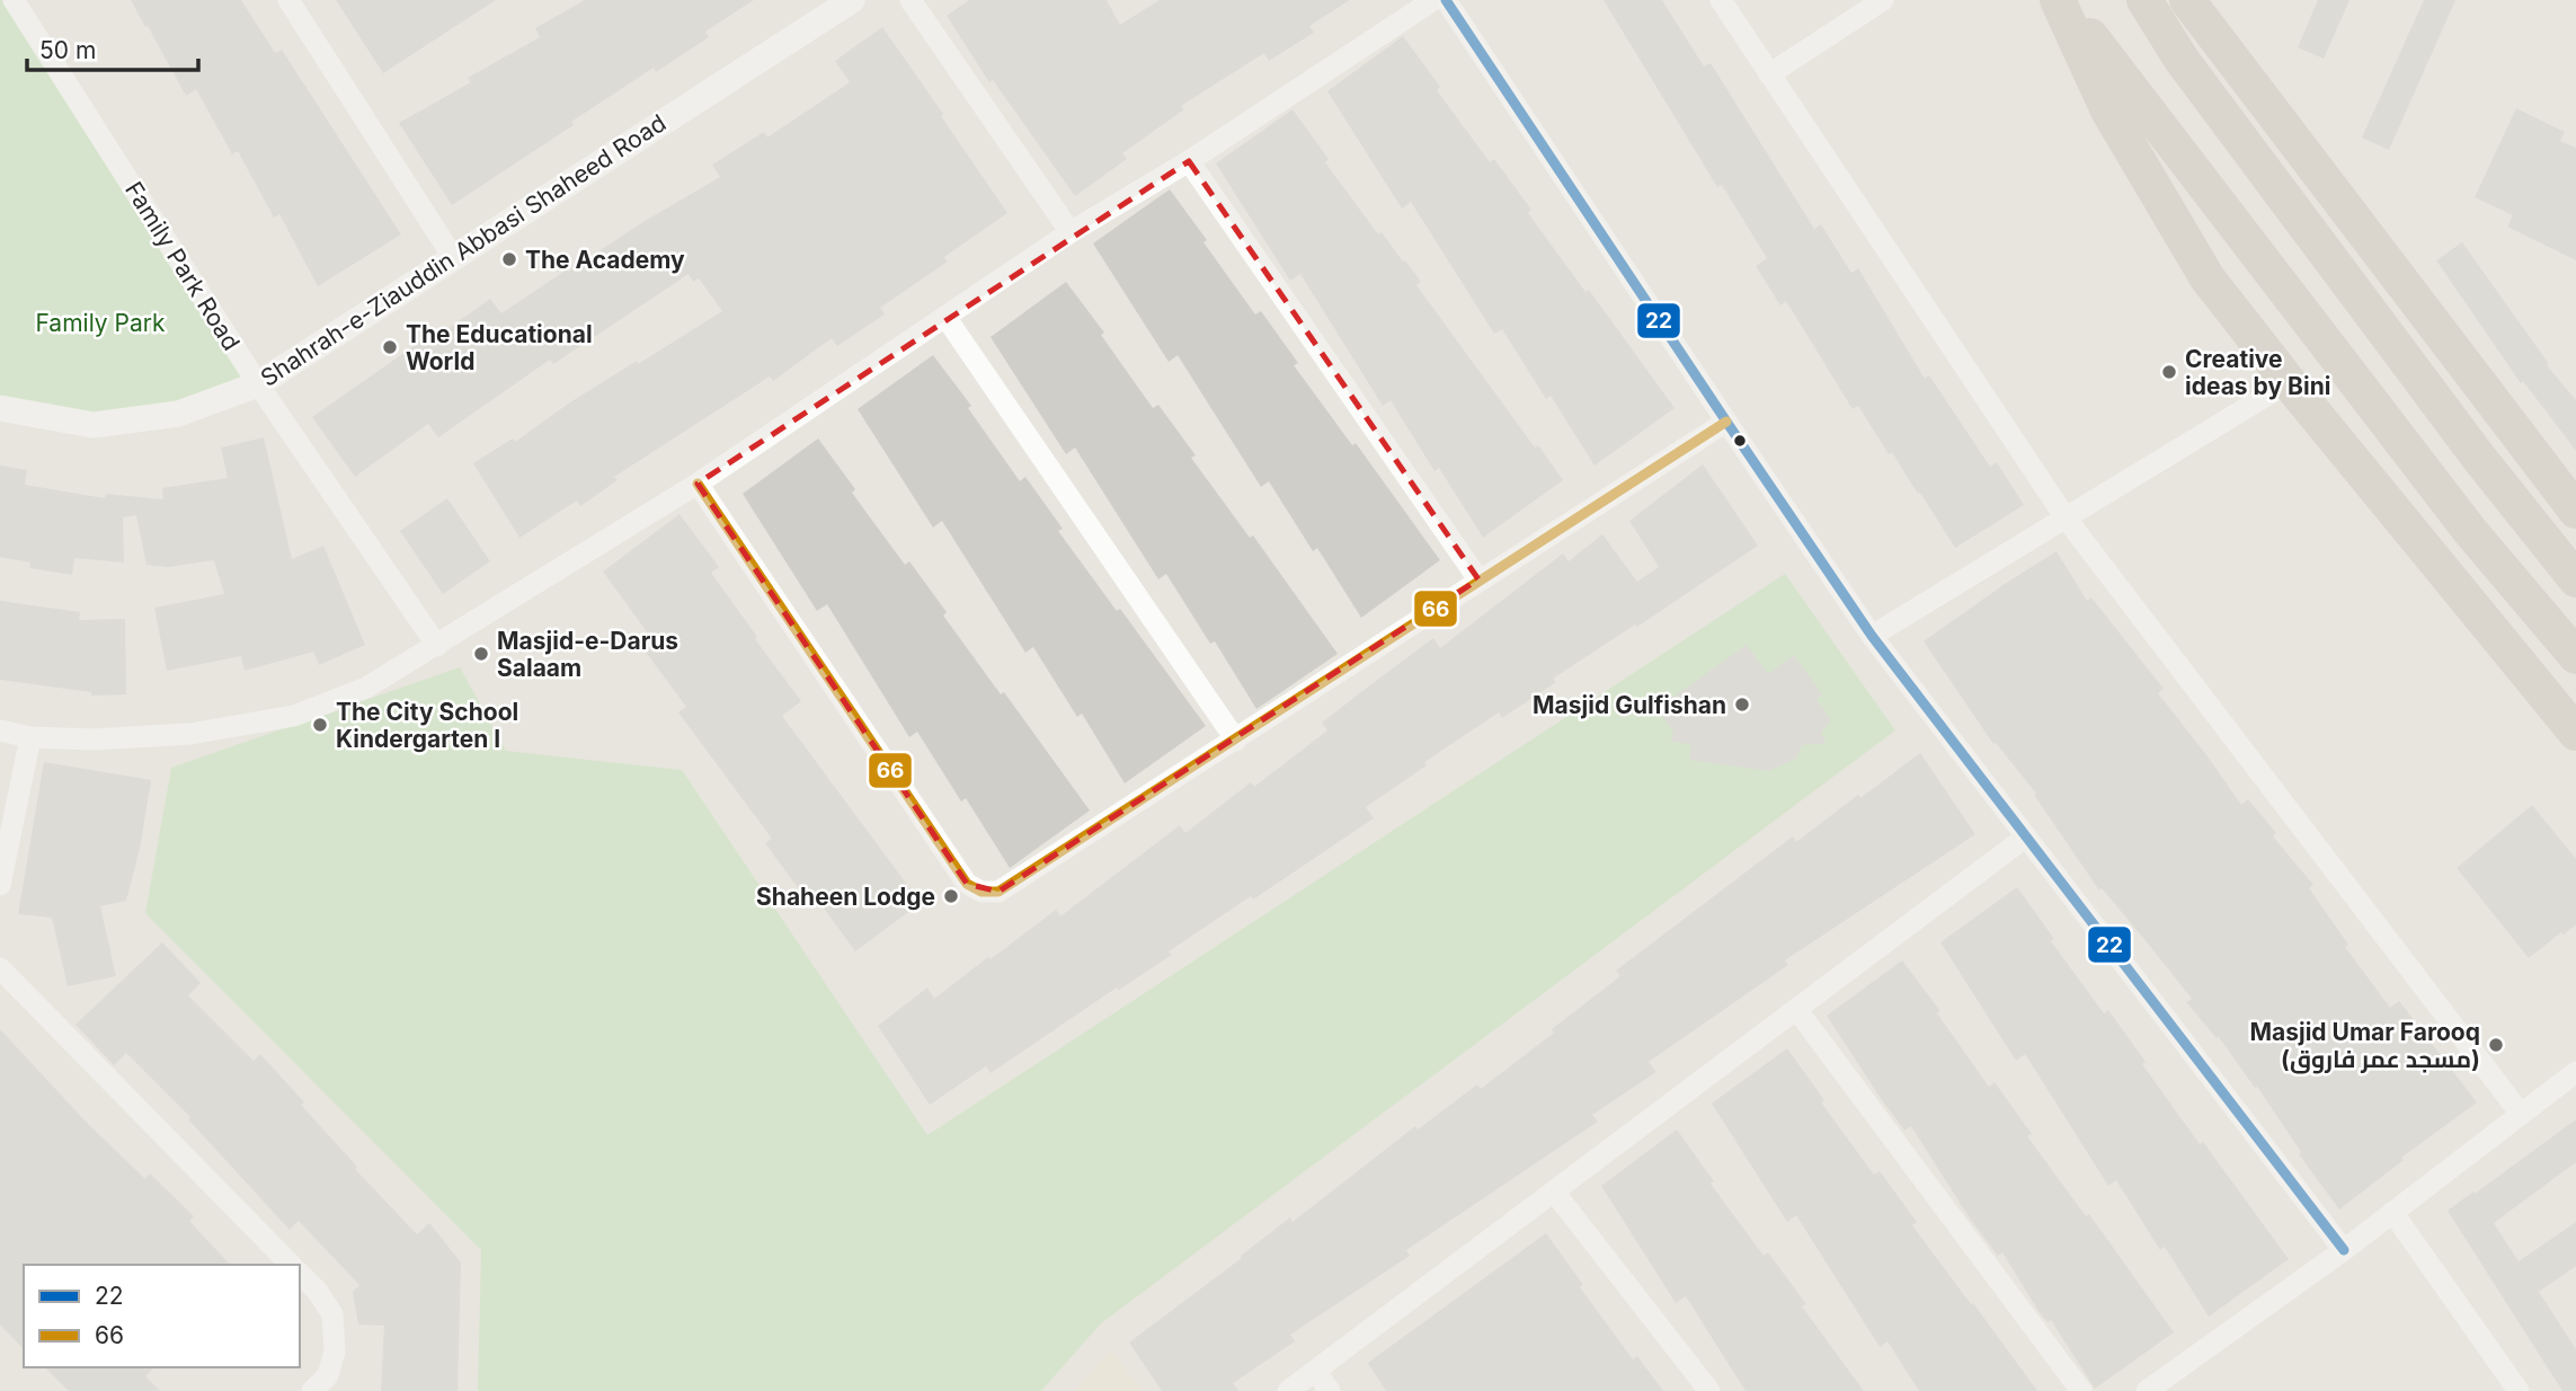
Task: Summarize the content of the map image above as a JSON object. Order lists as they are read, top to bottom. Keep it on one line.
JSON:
{"streets":{"street":["Shahrah-e-Ziauddin Abbasi Shaheed Road","Family Park Road"]},"crossings":[["Shahrah-e-Ziauddin Abbasi Shaheed Road","Family Park Road"]],"parks":["Family Park"],"places":["The Academy","The Educational World","Creative ideas by Bini","Masjid-e-Darus Salaam","Masjid Gulfishan","The City School Kindergarten I","Shaheen Lodge","Masjid Umar Farooq (مسجد عمر فاروق)"],"lines":["transit line 22","transit line 66"],"legend":["22","66"],"scale_bar":"50 m"}
